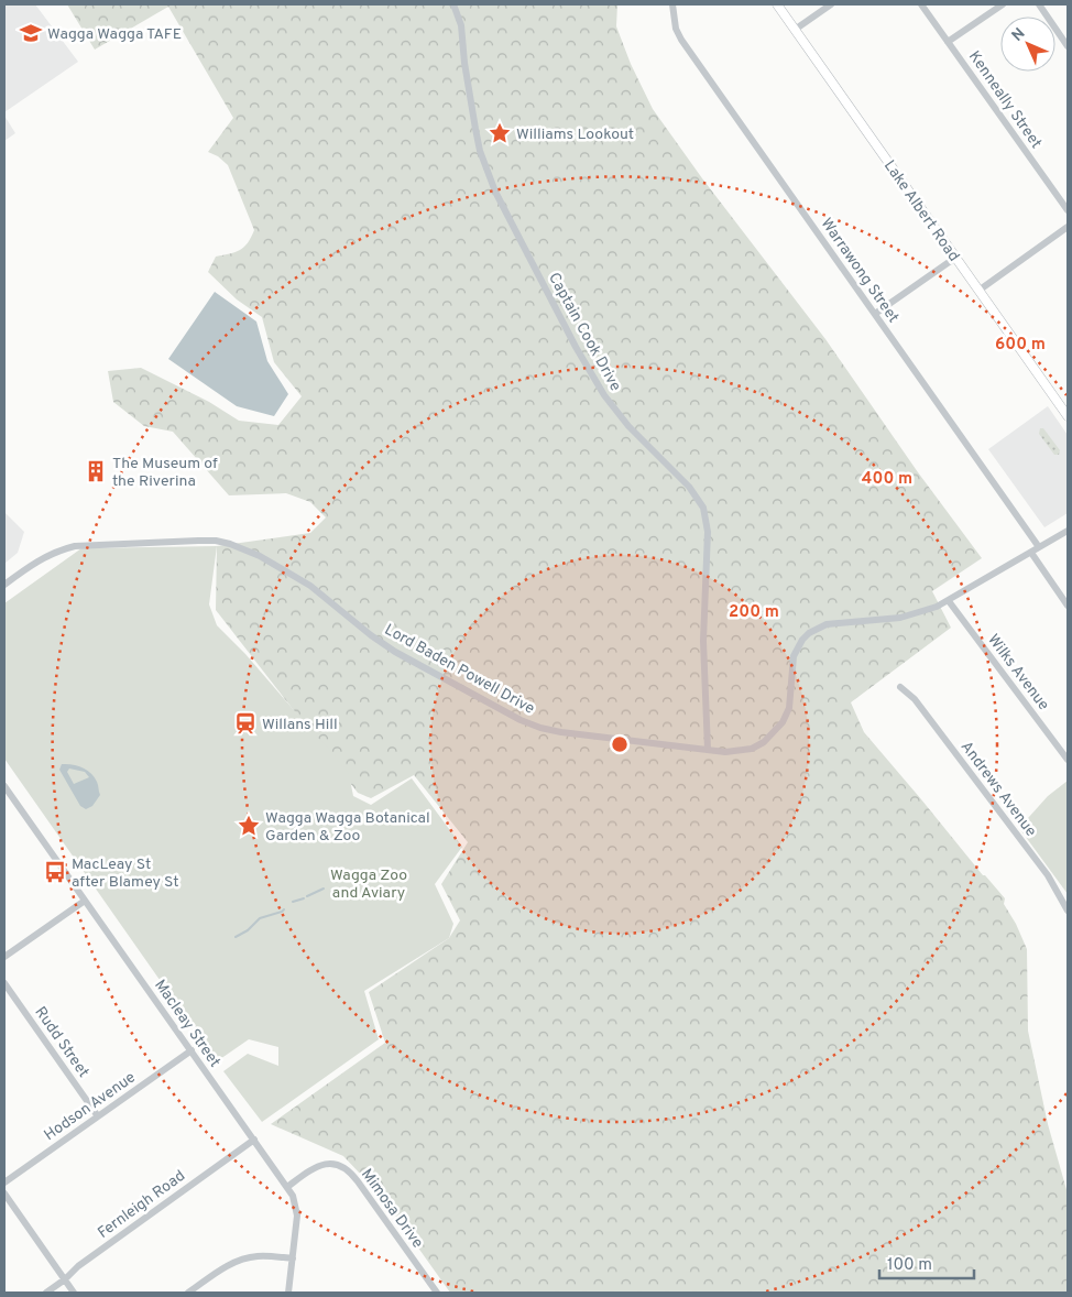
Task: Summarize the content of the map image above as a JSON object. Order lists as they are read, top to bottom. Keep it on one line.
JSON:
{"streets":{"main road":["Lake Albert Road"],"street":["Kenneally Street","Warrawong Street","Captain Cook Drive","Lord Baden Powell Drive","Wilks Avenue","Andrews Avenue","Macleay Street","Rudd Street","Hodson Avenue","Fernleigh Road","Mimosa Drive"]},"crossings":[["Warrawong Street","Lord Baden Powell Drive"],["Captain Cook Drive","Lord Baden Powell Drive"],["Lord Baden Powell Drive","Wilks Avenue"],["Macleay Street","Hodson Avenue"],["Macleay Street","Fernleigh Road"],["Macleay Street","Mimosa Drive"],["Rudd Street","Hodson Avenue"]],"parks":["Wagga Zoo and Aviary"],"places":{"school or university":["Wagga Wagga TAFE"],"place":["Williams Lookout","Wagga Wagga Botanical Garden & Zoo"],"building":["The Museum of the Riverina"],"station":["Willans Hill"],"bus stop":["MacLeay St after Blamey St"]},"scale_bar":"100 m","north":"top left","rings":["600 m","400 m","200 m"]}
